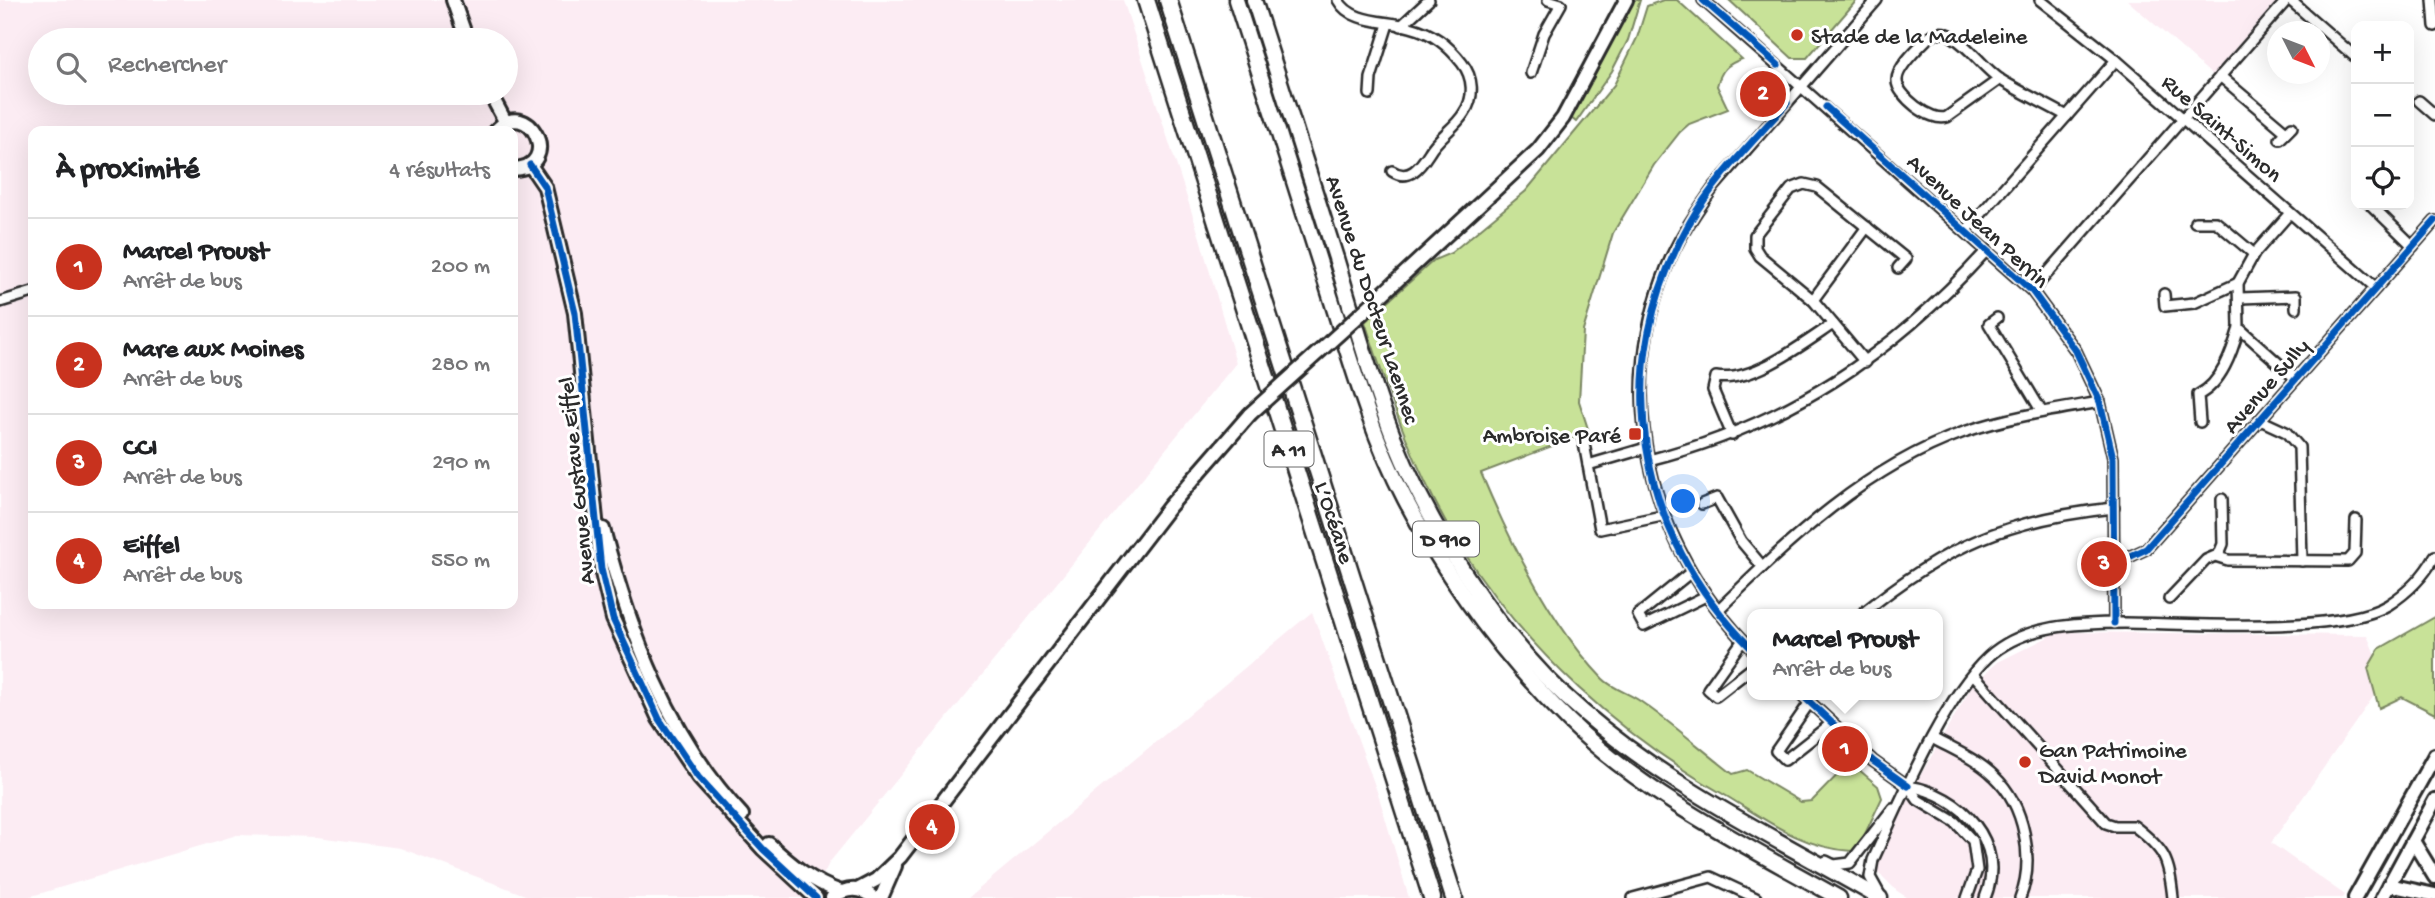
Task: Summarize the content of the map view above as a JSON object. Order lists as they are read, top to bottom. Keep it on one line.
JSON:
{"streets":{"highway":["A 11","L’Océane"],"main road":["Avenue du Docteur Laennec","D 910"],"street":["Rue Saint-Simon","Avenue Jean Perrin","Avenue Sully","Avenue Gustave Eiffel"]},"crossings":[["Rue Saint-Simon","Avenue Sully"],["Avenue Jean Perrin","Avenue Sully"]],"places":{"other":["Stade de la Madeleine","Gan Patrimoine David Monot"],"transit":["Ambroise Paré"]},"north":"bottom right","page":{"map_buttons":["+","−"],"search":"Rechercher","pins":["2","3","1","4"],"heading":["À proximité","4 résultats"],"list":[{"mark":"1","name":"Marcel Proust","note":"Arrêt de bus","value":"200 m"},{"mark":"2","name":"Mare aux Moines","note":"Arrêt de bus","value":"280 m"},{"mark":"3","name":"CCI","note":"Arrêt de bus","value":"290 m"},{"mark":"4","name":"Eiffel","note":"Arrêt de bus","value":"550 m"}],"popup":["Marcel Proust","Arrêt de bus"]}}
